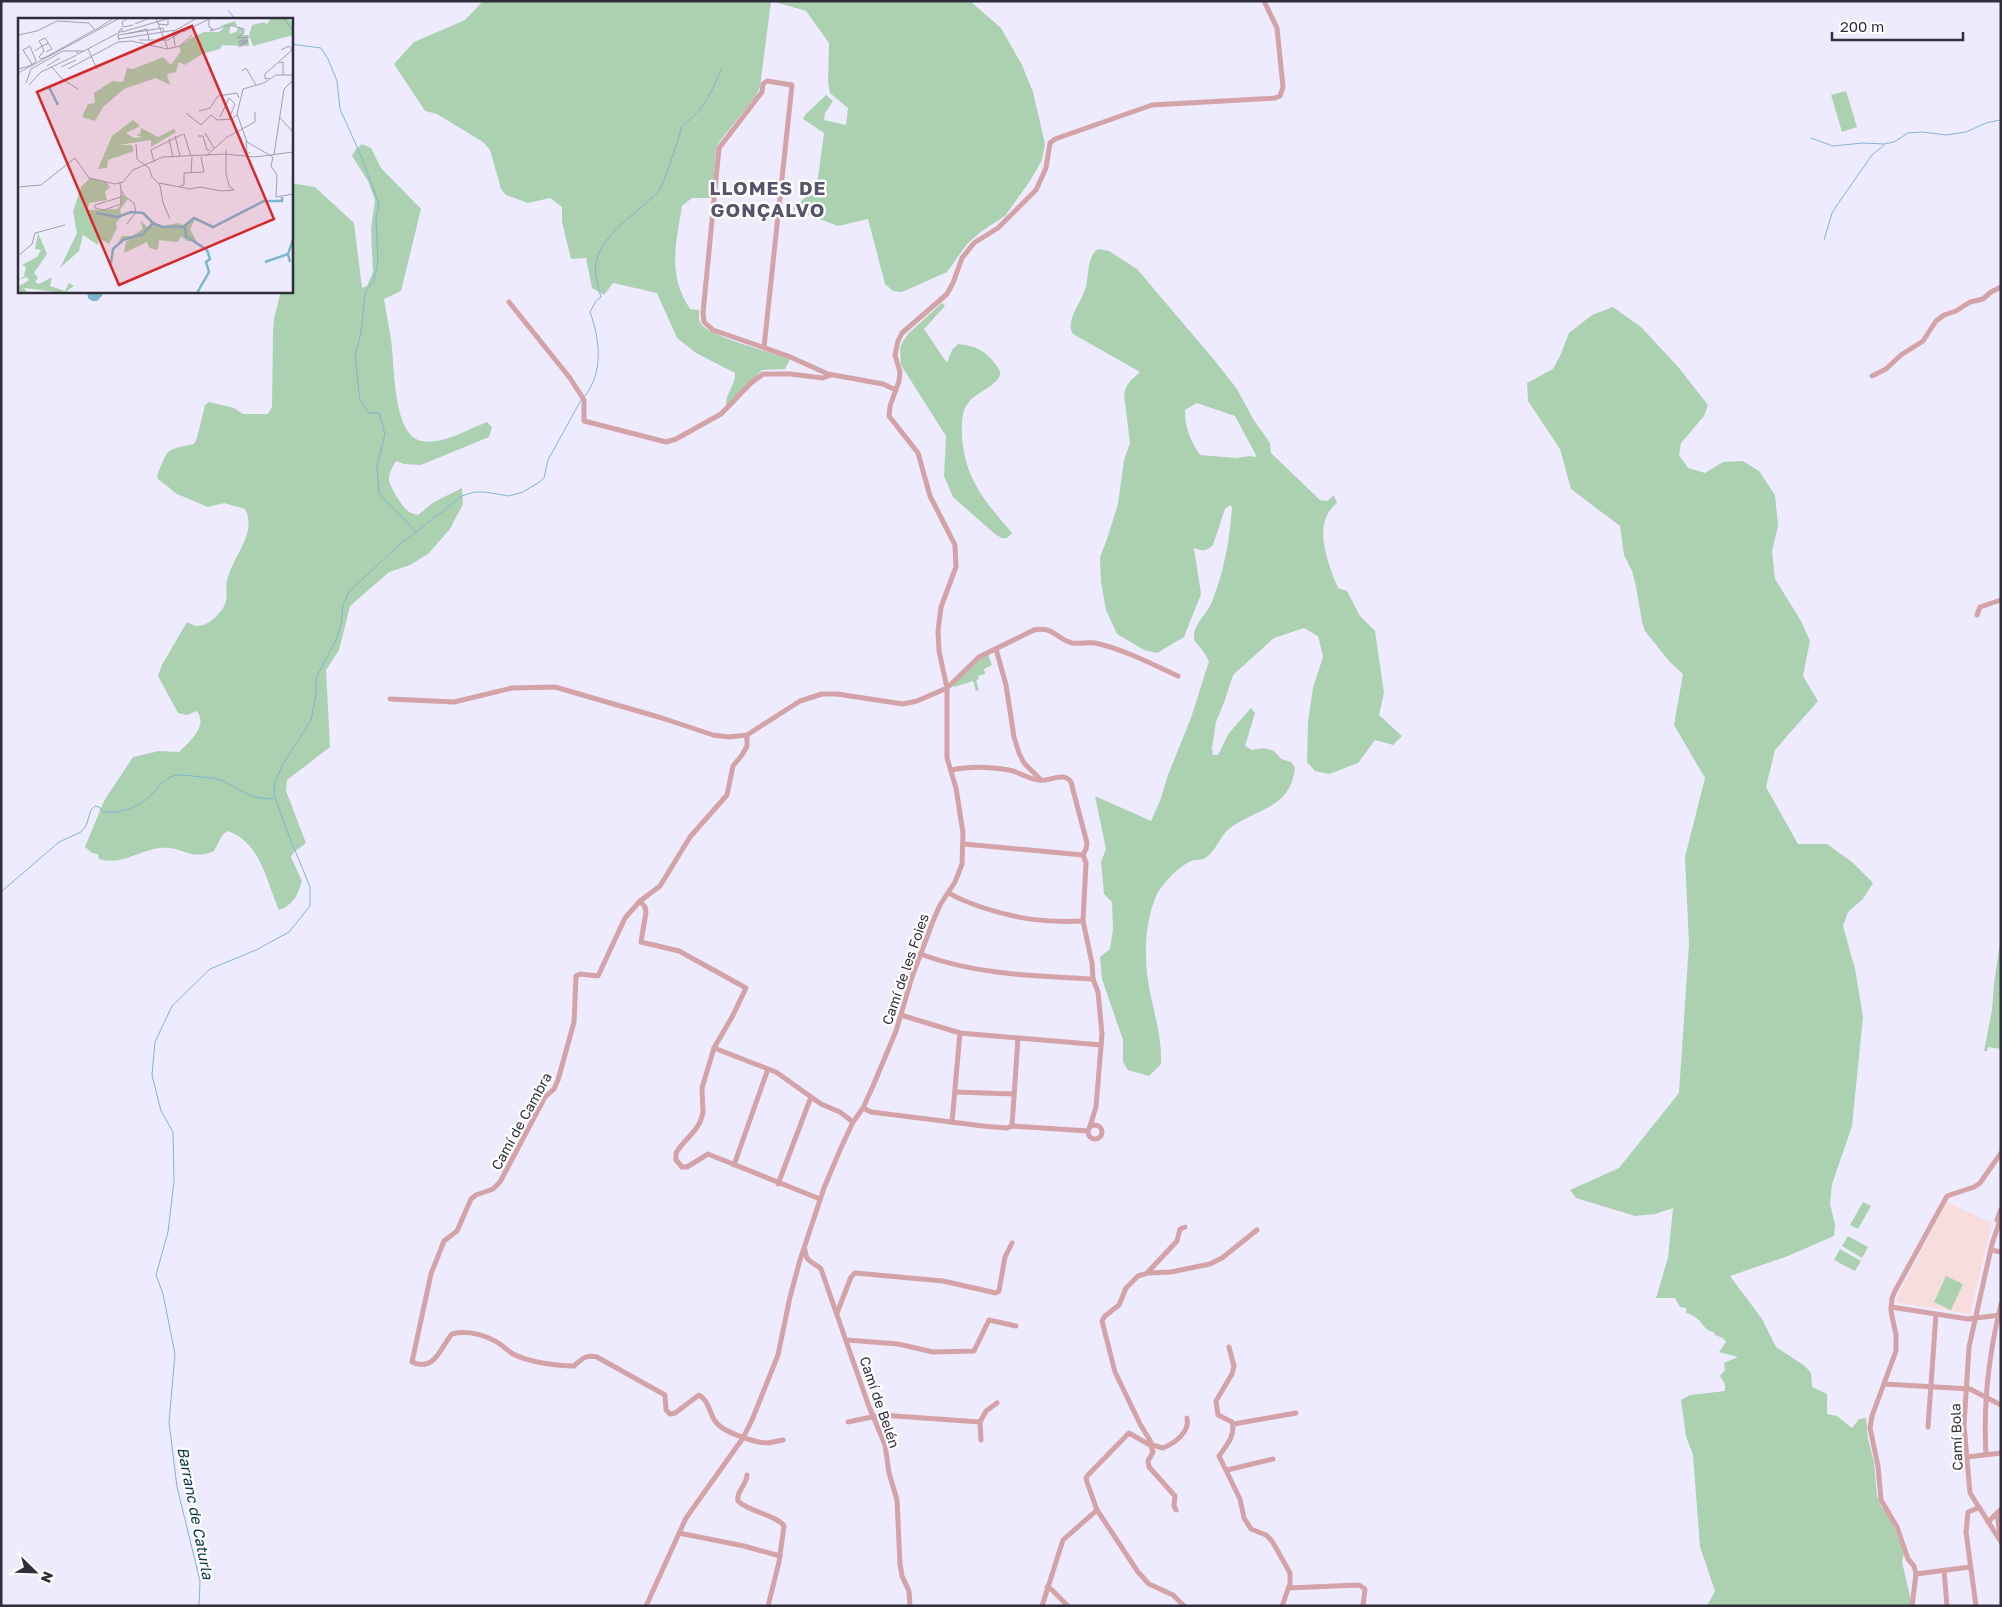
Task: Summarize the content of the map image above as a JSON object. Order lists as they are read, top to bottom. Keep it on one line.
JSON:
{"streets":{"street":["Camí de les Foies","Camí de Cambra","Camí de Belén","Camí Bola"]},"crossings":[["Camí de les Foies","Camí de Cambra"],["Camí de les Foies","Camí de Belén"]],"districts":["LLOMES DE GONÇALVO"],"water":["Barranc de Caturla"],"scale_bar":"200 m","north":"bottom right"}
